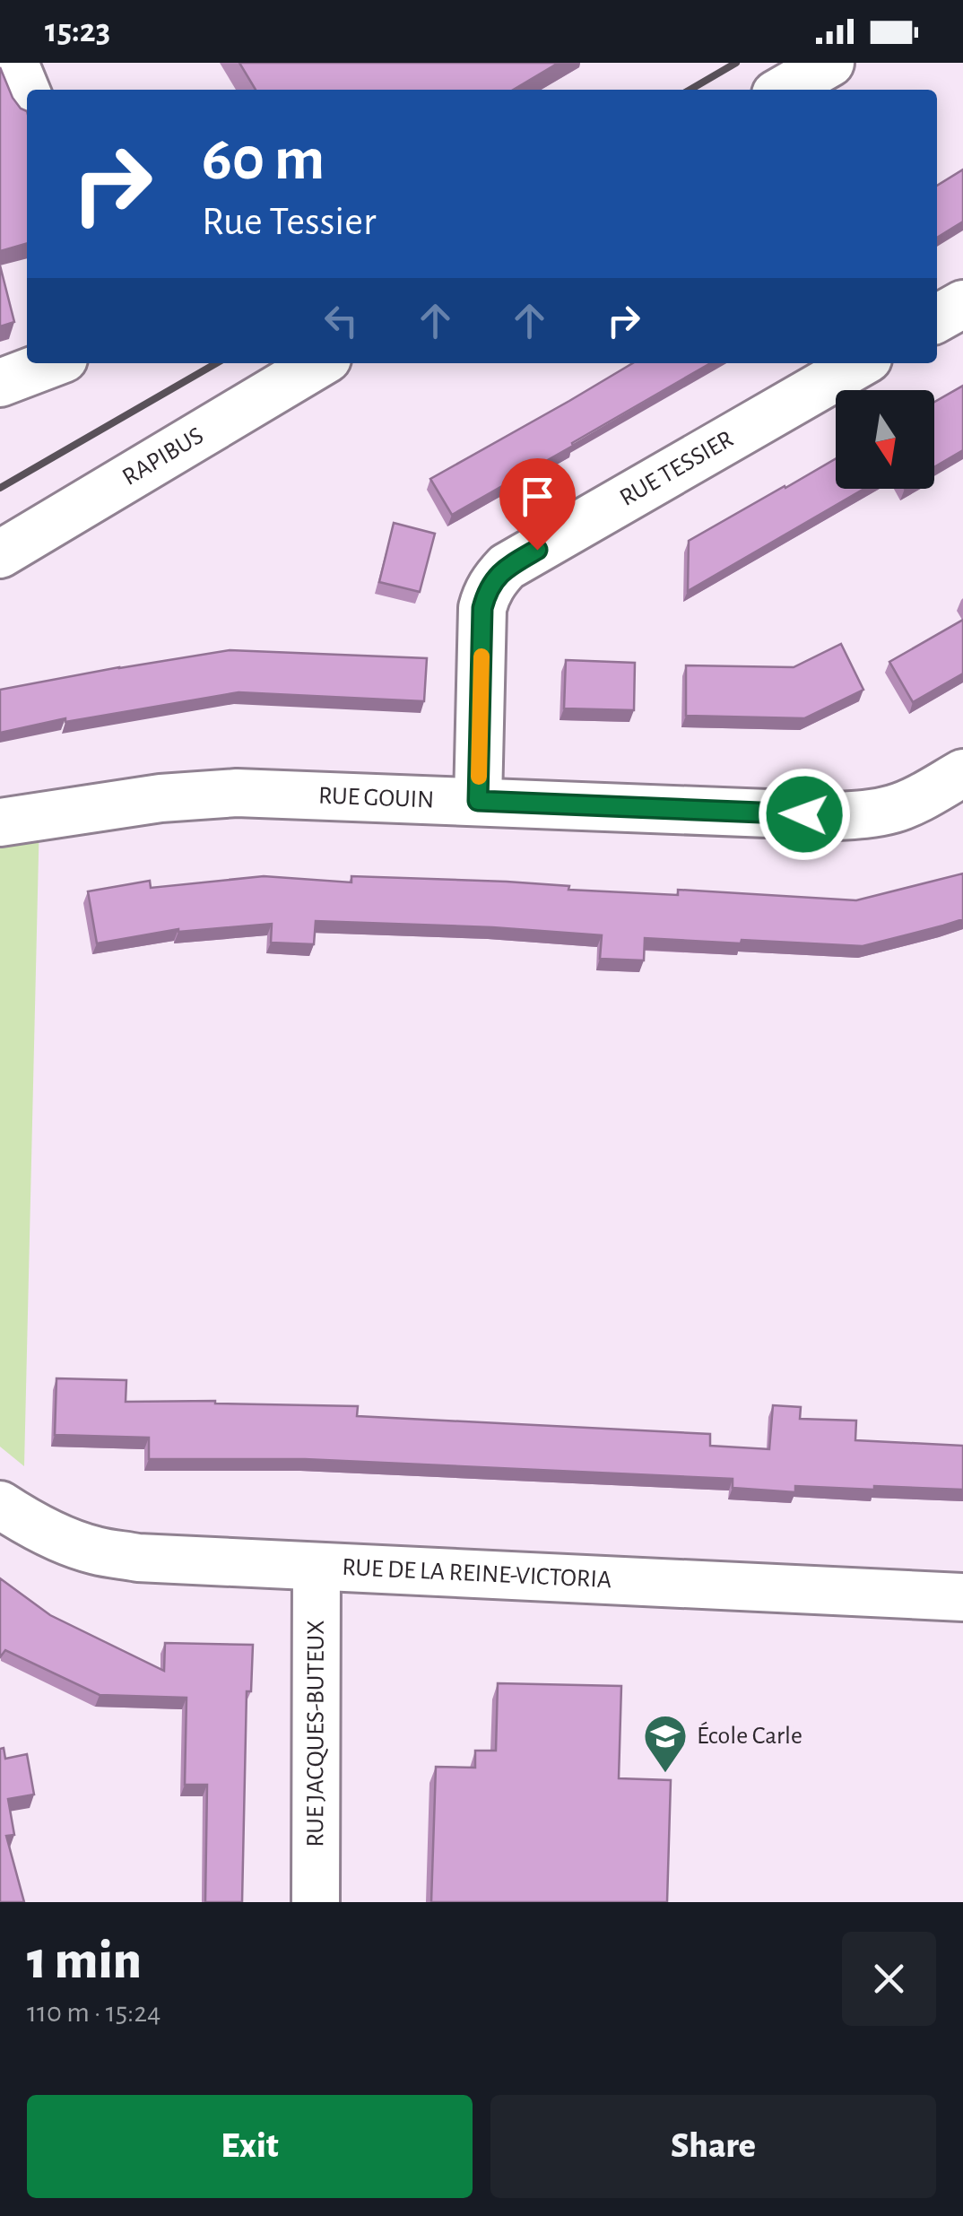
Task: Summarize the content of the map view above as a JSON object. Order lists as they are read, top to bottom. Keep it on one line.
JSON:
{"streets":{"street":["RAPIBUS","RUE TESSIER","RUE GOUIN","RUE DE LA REINE-VICTORIA","RUE JACQUES-BUTEUX"]},"crossings":[["RUE TESSIER","RUE GOUIN"],["RUE DE LA REINE-VICTORIA","RUE JACQUES-BUTEUX"]],"places":{"school or university":["École Carle"]},"north":"bottom","page":{"status":"15:23","turn":["60 m","Rue Tessier"],"heading":["1 min","110 m · 15:24"],"buttons":["Exit","Share"]}}
